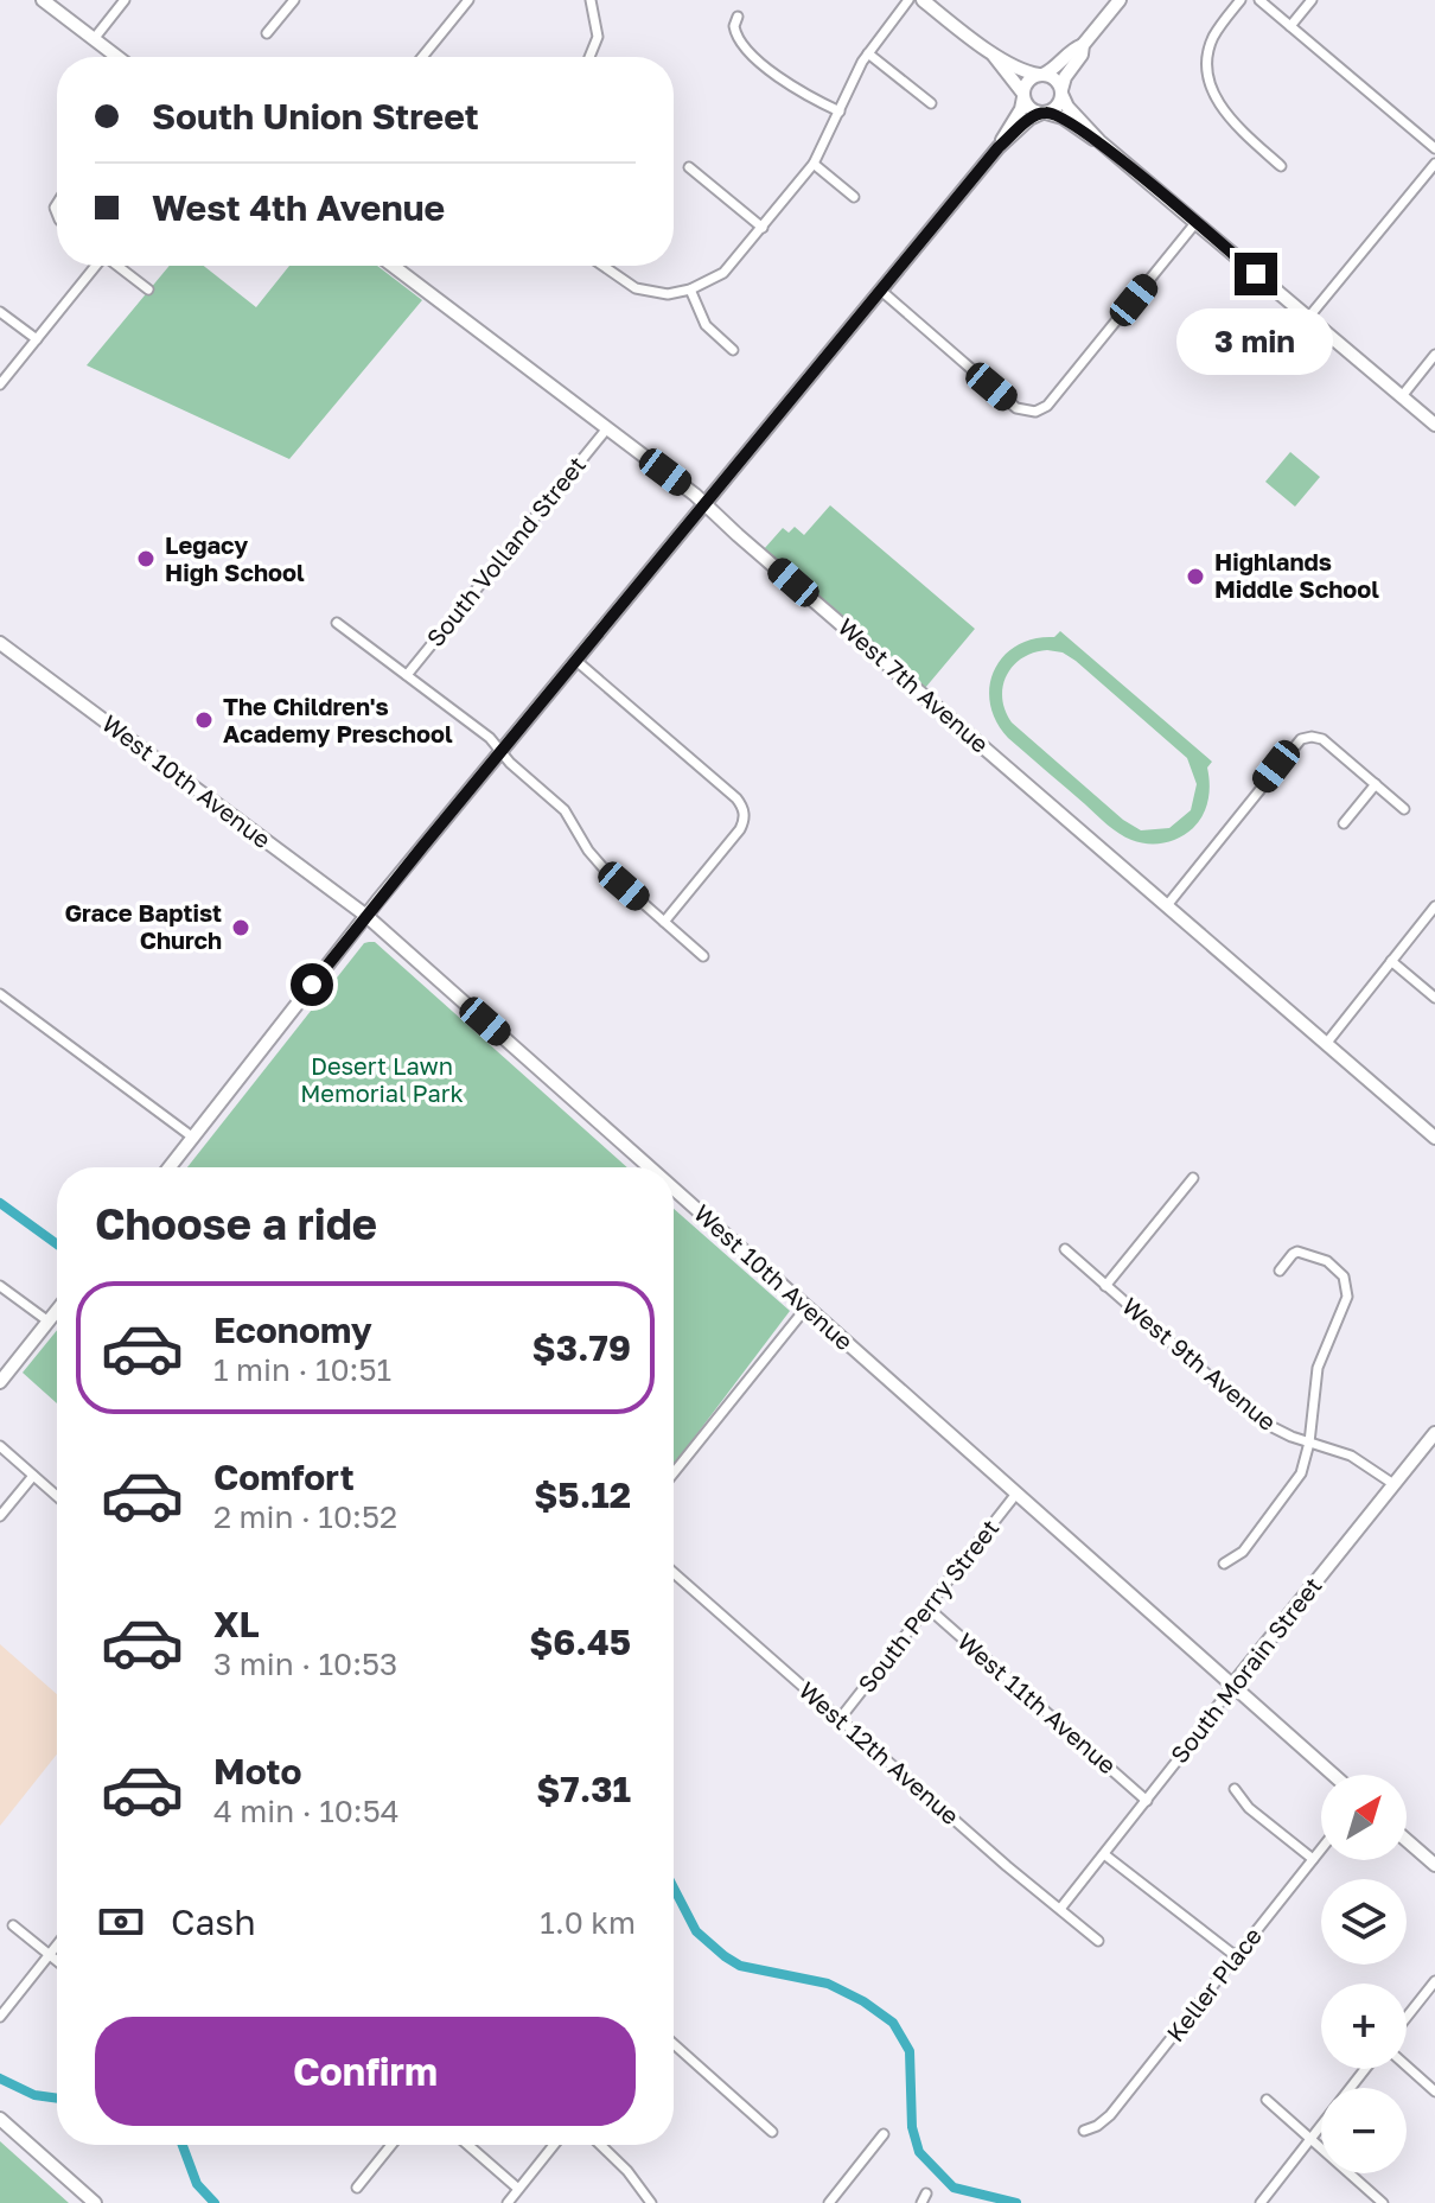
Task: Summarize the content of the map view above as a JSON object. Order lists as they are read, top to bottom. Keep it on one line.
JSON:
{"streets":{"main road":["West 7th Avenue","West 10th Avenue","South Morain Street"],"street":["South Volland Street","West 9th Avenue","South Perry Street","West 11th Avenue","West 12th Avenue","Keller Place"]},"crossings":[["South Volland Street","West 7th Avenue"],["West 10th Avenue","South Perry Street"],["West 10th Avenue","South Morain Street"],["West 9th Avenue","South Morain Street"],["South Perry Street","West 11th Avenue"],["South Perry Street","West 12th Avenue"],["South Morain Street","West 11th Avenue"],["South Morain Street","West 12th Avenue"]],"parks":["Desert Lawn Memorial Park"],"places":["Legacy High School","Highlands Middle School","The Children's Academy Preschool","Grace Baptist Church"],"north":"top right","page":{"banner":["South Union Street","West 4th Avenue"],"bubble":"3 min","heading":"Choose a ride","list":[{"name":"Economy","note":"1 min · 10:51","value":"$3.79"},{"name":"Comfort","note":"2 min · 10:52","value":"$5.12"},{"name":"XL","note":"3 min · 10:53","value":"$6.45"},{"name":"Moto","note":"4 min · 10:54","value":"$7.31"}],"map_buttons":["+","−"],"pay":["Cash","1.0 km"],"buttons":"Confirm"}}
